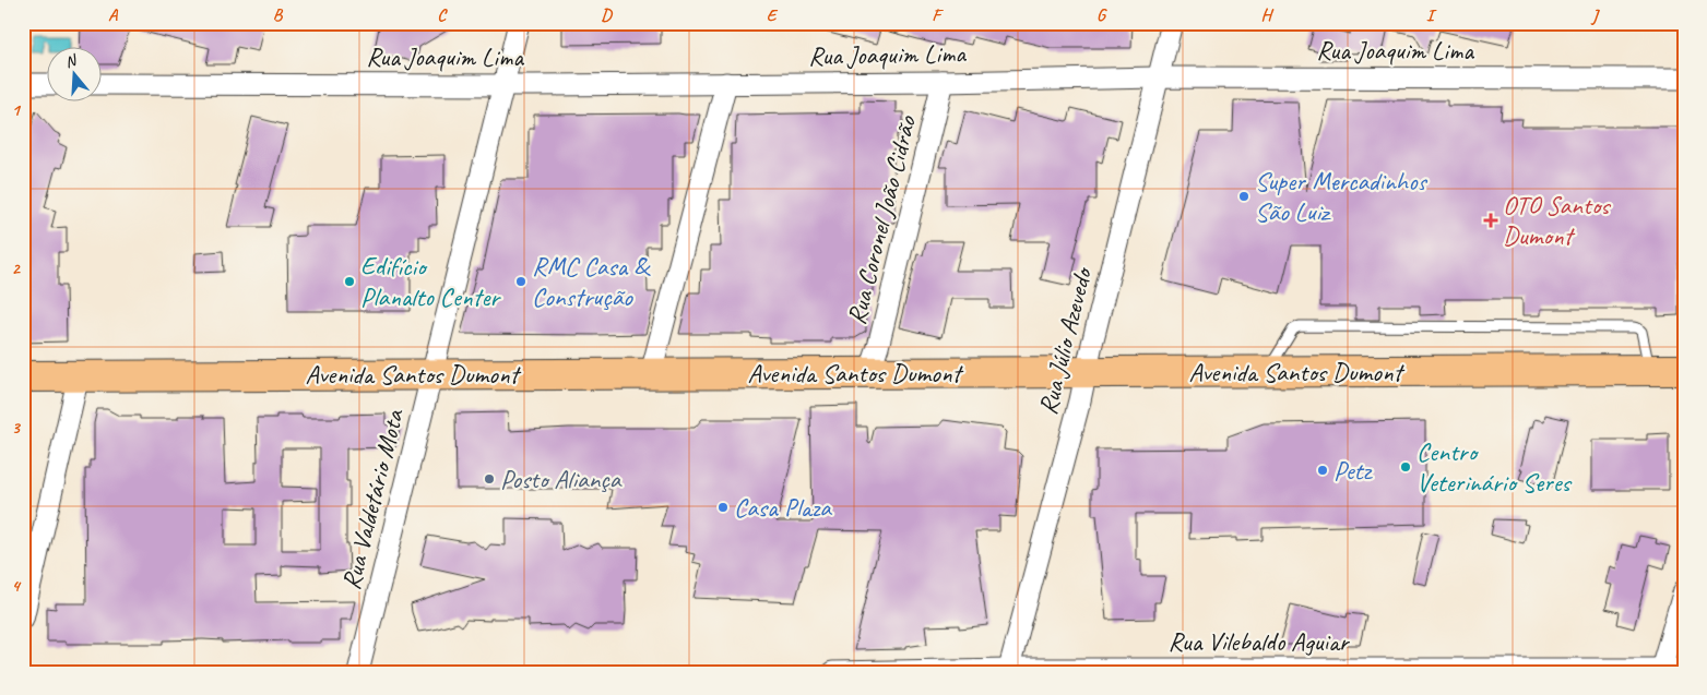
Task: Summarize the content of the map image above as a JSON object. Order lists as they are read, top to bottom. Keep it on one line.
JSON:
{"streets":{"main road":["Avenida Santos Dumont"],"street":["Rua Joaquim Lima","Rua Coronel João Cidrão","Rua Júlio Azevedo","Rua Valdetário Mota","Rua Vilebaldo Aguiar"]},"crossings":[["Rua Joaquim Lima","Rua Coronel João Cidrão"],["Rua Joaquim Lima","Rua Júlio Azevedo"],["Rua Joaquim Lima","Rua Valdetário Mota"],["Rua Coronel João Cidrão","Avenida Santos Dumont"],["Rua Júlio Azevedo","Avenida Santos Dumont"],["Rua Júlio Azevedo","Rua Vilebaldo Aguiar"],["Avenida Santos Dumont","Rua Valdetário Mota"]],"places":{"other":["Super Mercadinhos São Luiz","Edifício Planalto Center","RMC Casa & Construção","Centro Veterinário Seres","Petz","Posto Aliança","Casa Plaza"],"health":["OTO Santos Dumont"]},"north":"top","grid":{"columns":["A","B","C","D","E","F","G","H","I","J"],"rows":["1","2","3","4"]}}
